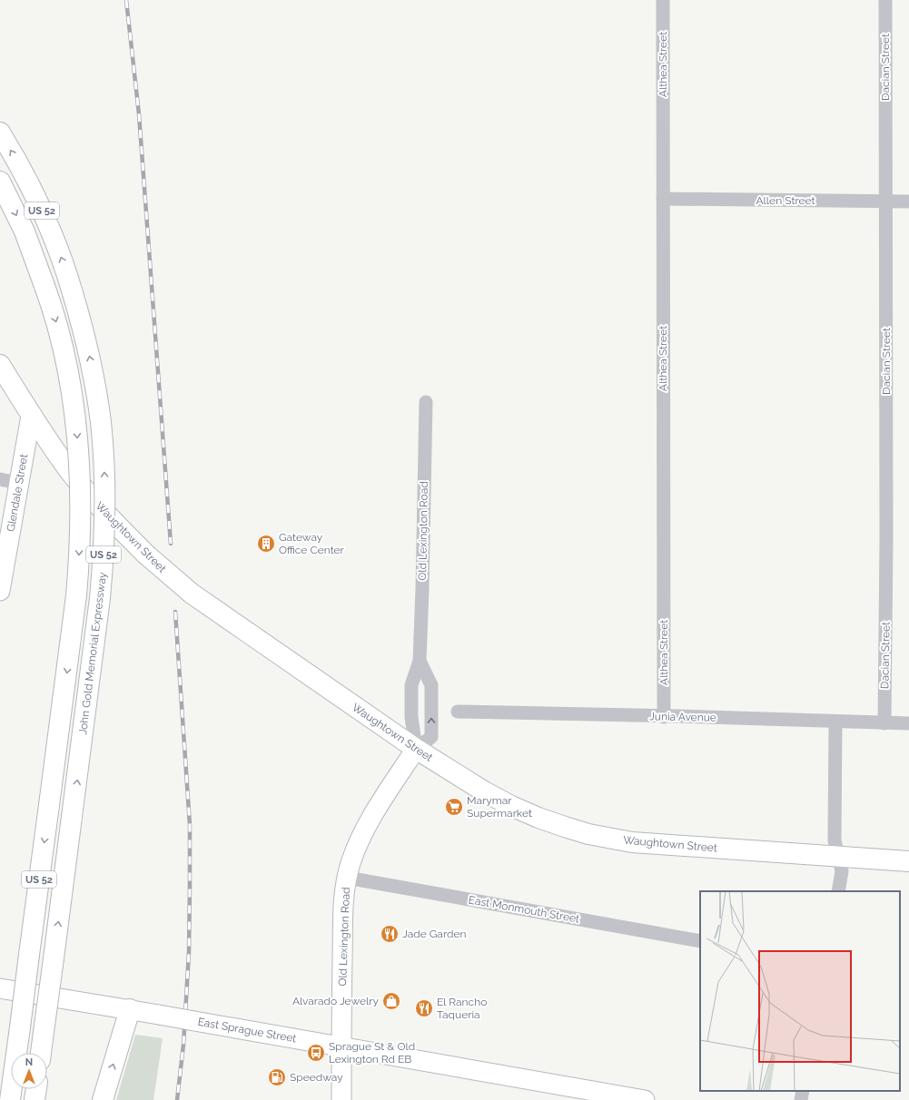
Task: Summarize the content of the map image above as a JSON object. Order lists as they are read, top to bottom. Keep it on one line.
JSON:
{"streets":{"main road":["US 52","Glendale Street","Old Lexington Road","Waughtown Street","John Gold Memorial Expressway","East Sprague Street"],"street":["Althea Street","Dacian Street","Allen Street","Junia Avenue","East Monmouth Street"]},"crossings":[["Althea Street","Allen Street"],["Althea Street","Junia Avenue"],["Dacian Street","Allen Street"],["Dacian Street","Junia Avenue"],["Glendale Street","Waughtown Street"],["Old Lexington Road","Waughtown Street"],["Old Lexington Road","East Monmouth Street"],["Old Lexington Road","East Sprague Street"]],"places":{"building":["Gateway Office Center"],"supermarket":["Marymar Supermarket"],"restaurant":["Jade Garden","El Rancho Taqueria"],"shop":["Alvarado Jewelry"],"bus stop":["Sprague St & Old Lexington Rd EB"],"fuel station":["Speedway"]},"north":"top"}
